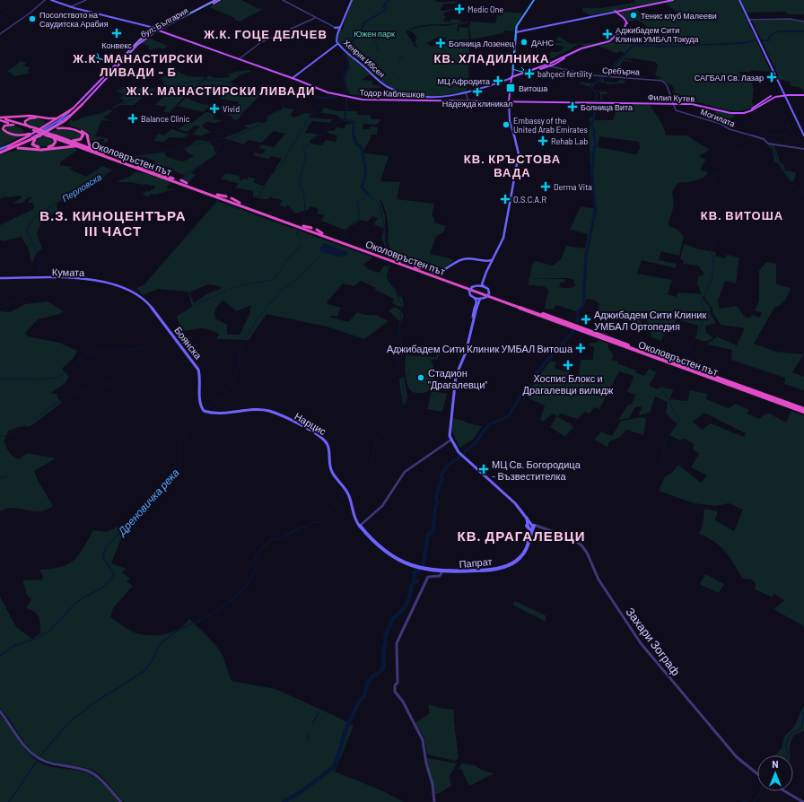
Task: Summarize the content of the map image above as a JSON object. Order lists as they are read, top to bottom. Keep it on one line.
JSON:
{"streets":{"highway":["Околовръстен път"],"main road":["бул. България","Хенрик Ибсен","Тодор Каблешков","Филип Кутев","Кумата","Боянска","Нарцис","Папрат"],"street":["Сребърна","Могилата","Захари Зограф"]},"crossings":[["бул. България","Тодор Каблешков"],["Сребърна","Филип Кутев"],["Сребърна","Могилата"],["Тодор Каблешков","Филип Кутев"],["Филип Кутев","Могилата"],["Кумата","Боянска"],["Боянска","Нарцис"],["Нарцис","Папрат"],["Папрат","Захари Зограф"]],"districts":["Ж.К. ГОЦЕ ДЕЛЧЕВ","Ж.К. МАНАСТИРСКИ ЛИВАДИ - Б","КВ. ХЛАДИЛНИКА","Ж.К. МАНАСТИРСКИ ЛИВАДИ","КВ. КРЪСТОВА ВАДА","В.З. КИНОЦЕНТЪРА ІІІ ЧАСТ","КВ. ВИТОША","КВ. ДРАГАЛЕВЦИ"],"water":["Перловска","Дреновичка река"],"parks":["Южен парк"],"places":{"health":["Medic One","Конвекс","Аджибадем Сити Клиник УМБАЛ Токуда","Болница Лозенец","bahçeci fertility","САГБАЛ Св. Лазар","МЦ Афродита","Надежда клиникал","Болница Вита","Vivid","Balance Clinic","Rehab Lab","Derma Vita","O.S.C.A.R","Аджибадем Сити Клиник УМБАЛ Ортопедия","Аджибадем Сити Клиник УМБАЛ Витоша","Хоспис Блокс и Драгалевци вилидж","МЦ Св. Богородица - Възвестителка"],"other":["Тенис клуб Малееви","Посолството на Саудитска Арабия","ДАНС","Embassy of the United Arab Emirates","Стадион \"Драгалевци\""],"transit":["Витоша"]},"north":"top"}
